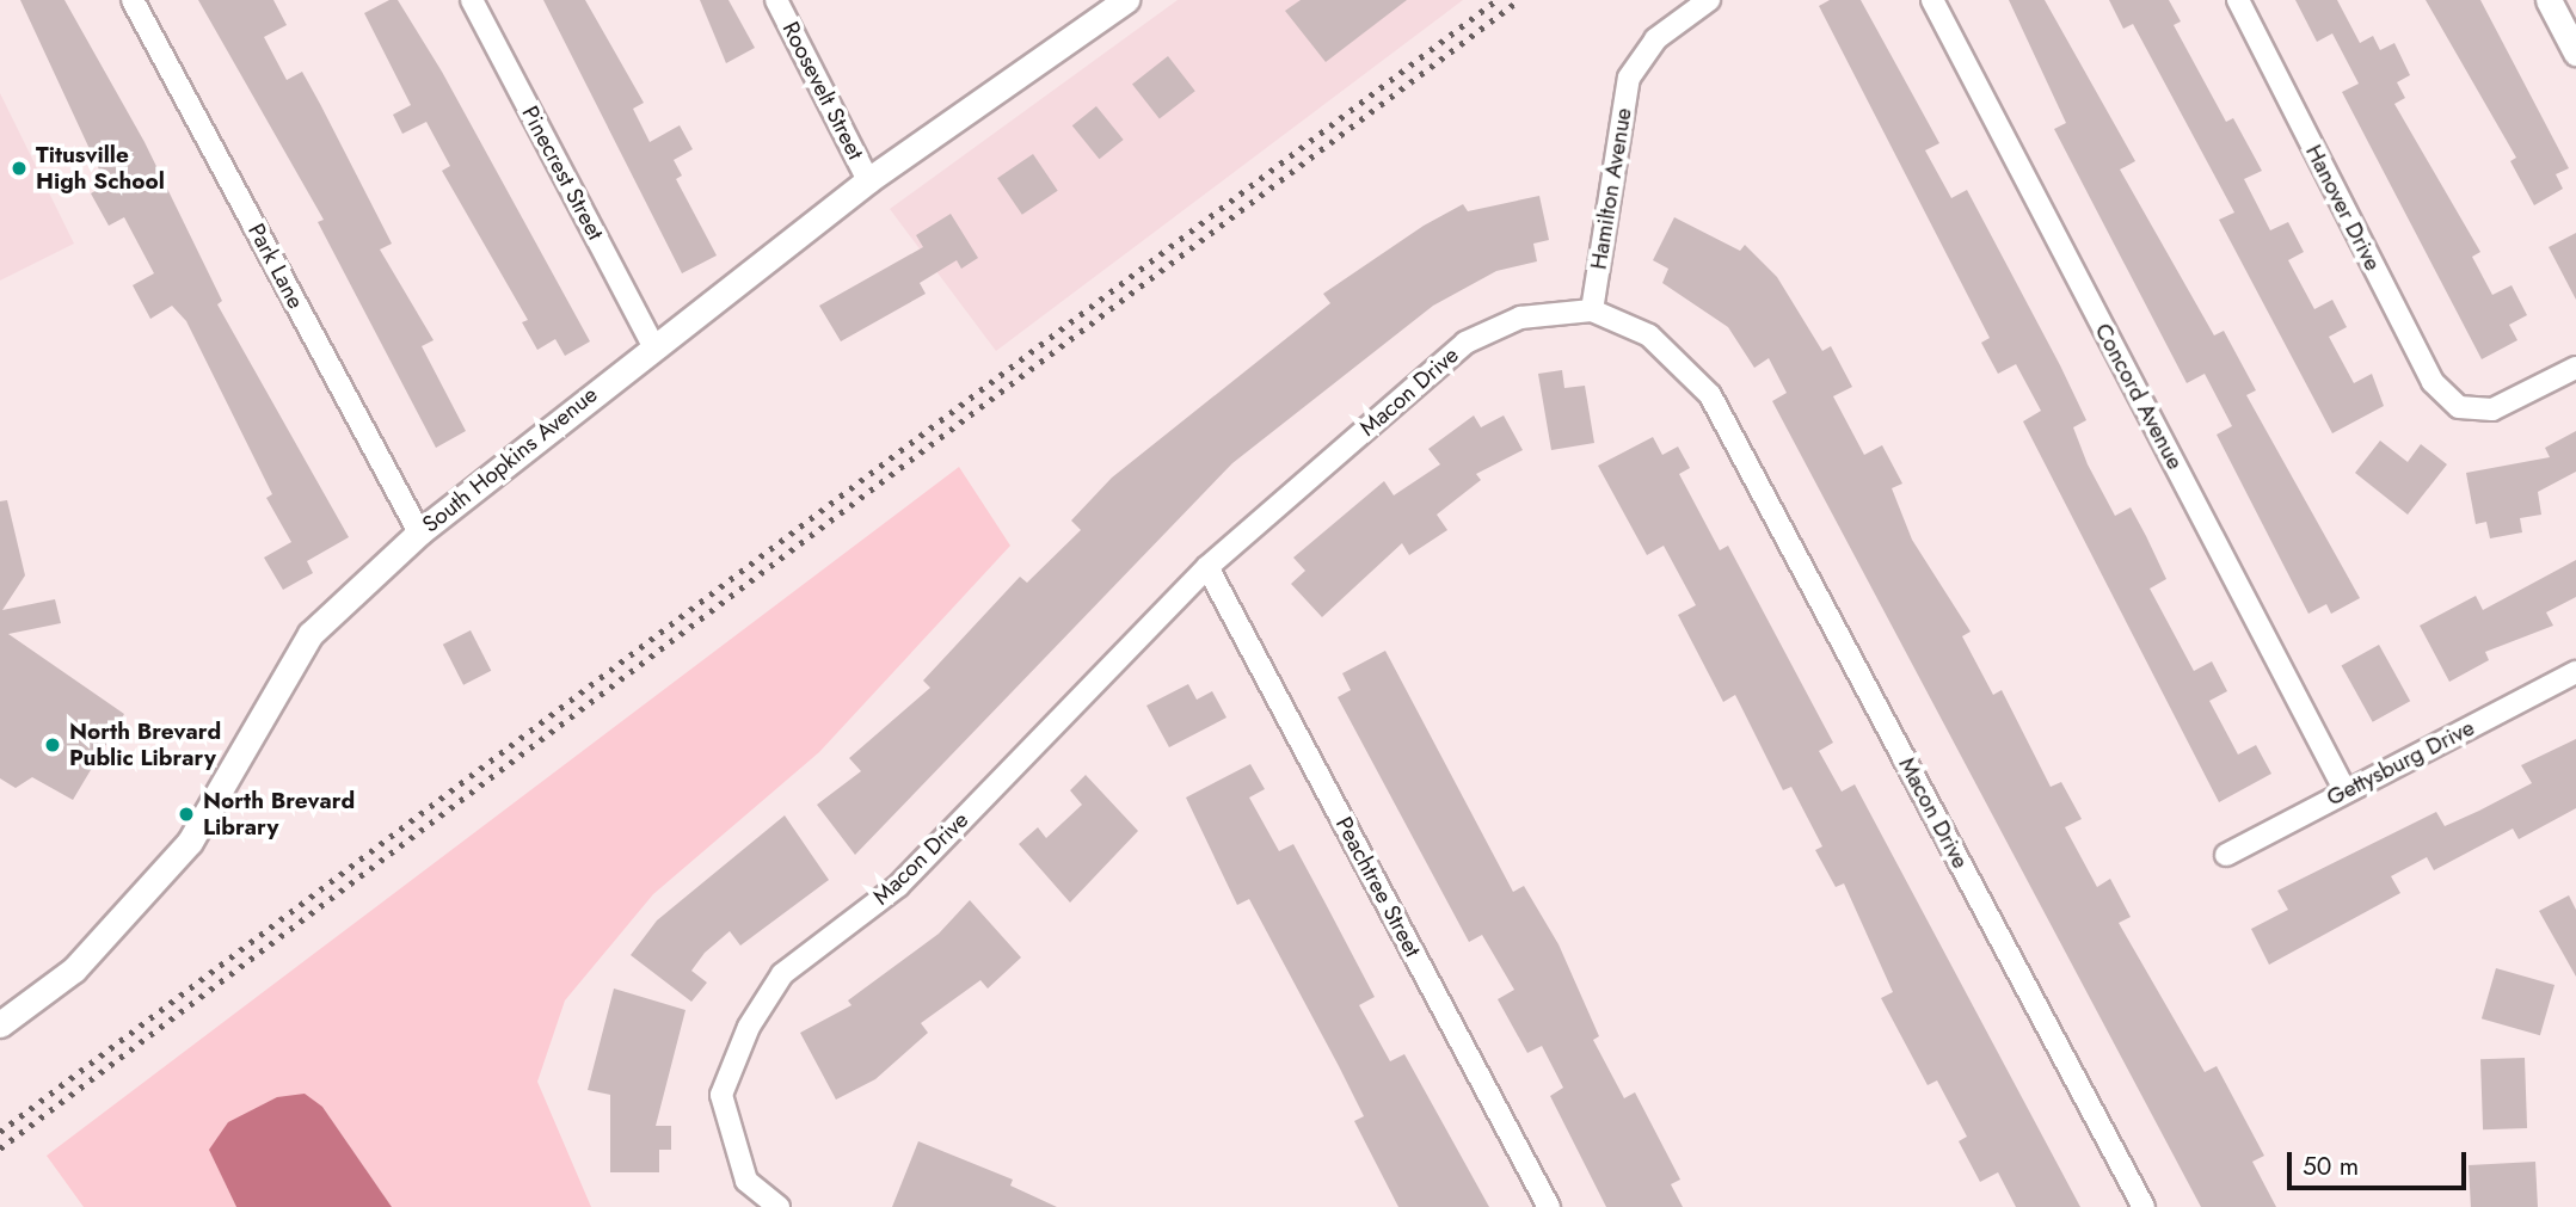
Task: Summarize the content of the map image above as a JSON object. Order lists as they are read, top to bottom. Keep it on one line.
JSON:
{"streets":{"street":["Roosevelt Street","Pinecrest Street","Hamilton Avenue","Hanover Drive","Park Lane","Macon Drive","Concord Avenue","South Hopkins Avenue","Gettysburg Drive","Peachtree Street"]},"crossings":[["Roosevelt Street","South Hopkins Avenue"],["Pinecrest Street","South Hopkins Avenue"],["Hamilton Avenue","Macon Drive"],["Park Lane","South Hopkins Avenue"],["Macon Drive","Peachtree Street"],["Concord Avenue","Gettysburg Drive"]],"places":["Titusville High School","North Brevard Public Library","North Brevard Library"],"scale_bar":"50 m"}
